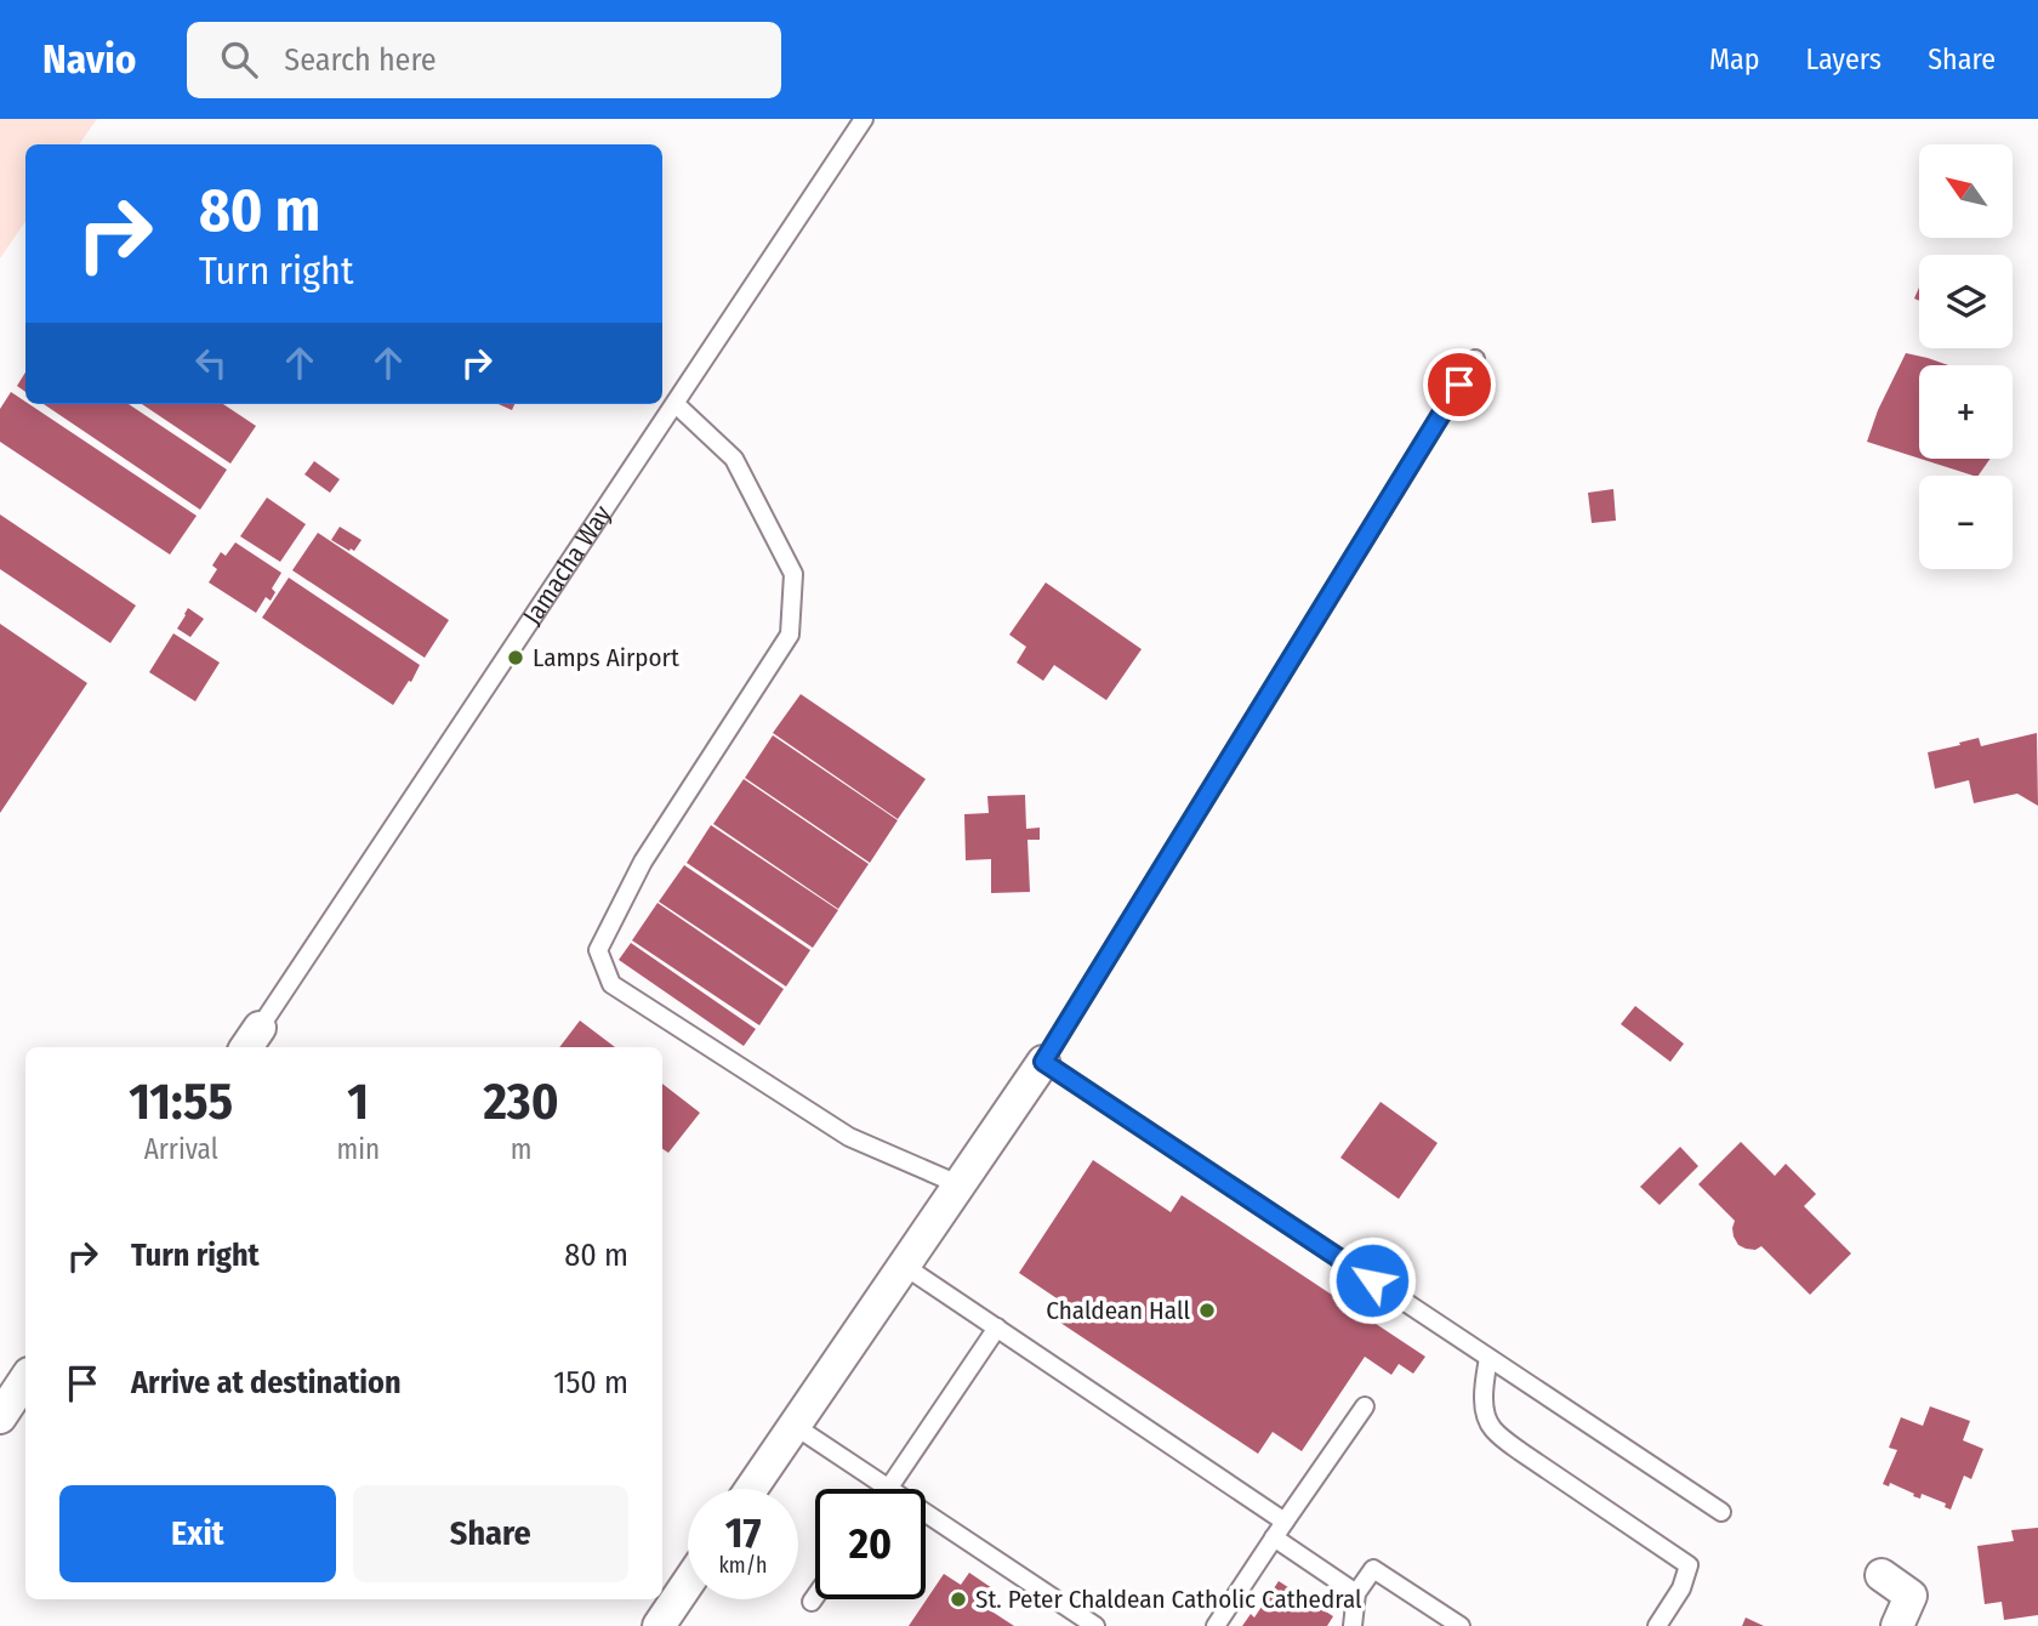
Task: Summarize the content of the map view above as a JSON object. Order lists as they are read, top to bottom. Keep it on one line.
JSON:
{"streets":{"lane":["Jamacha Way"]},"places":["Lamps Airport","Chaldean Hall","St. Peter Chaldean Catholic Cathedral"],"north":"top left","page":{"header":"Navio","search":"Search here","nav":["Map","Layers","Share"],"map_buttons":["+","−"],"turn":["80 m","Turn right"],"eta":["11:55","Arrival","1","min","230","m"],"list":[{"name":"Turn right","value":"80 m"},{"name":"Arrive at destination","value":"150 m"}],"buttons":["Exit","Share"],"speed":"17 km/h","limit":"20"}}
